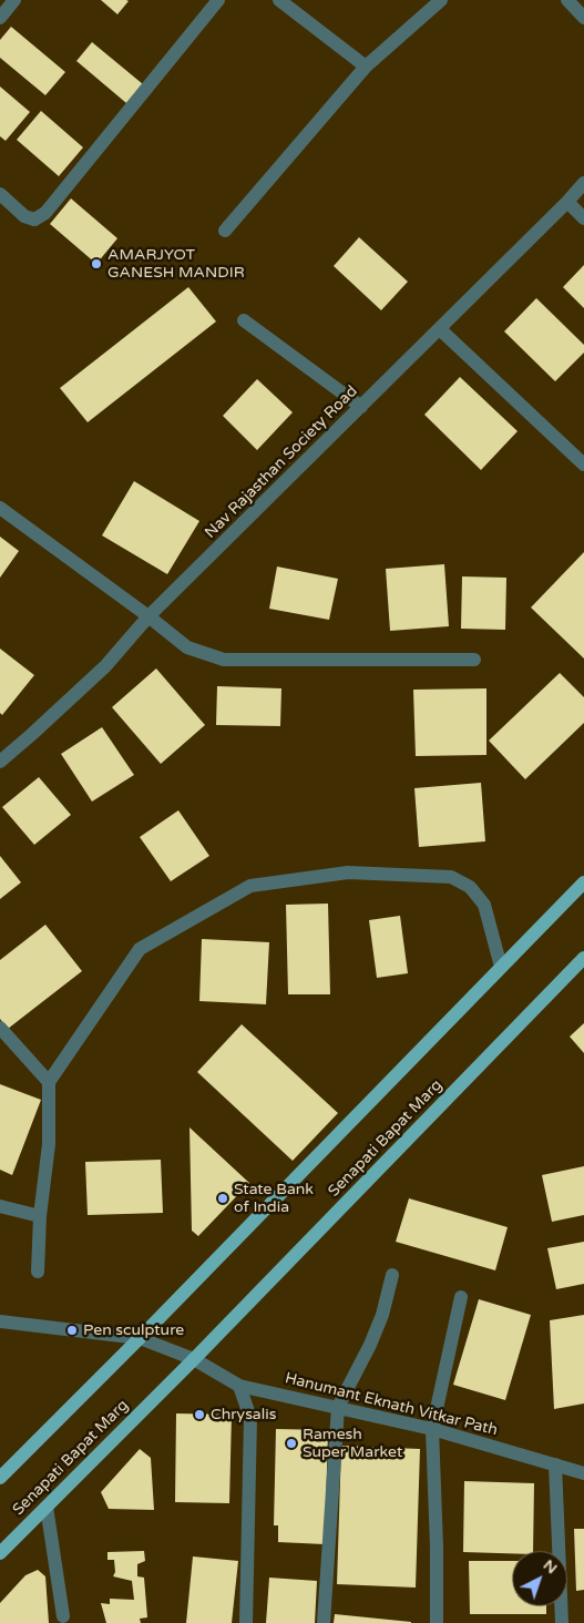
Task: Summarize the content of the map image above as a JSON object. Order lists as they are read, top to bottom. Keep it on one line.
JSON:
{"streets":{"main road":["Senapati Bapat Marg"],"street":["Nav Rajasthan Society Road","Hanumant Eknath Vitkar Path"]},"crossings":[["Senapati Bapat Marg","Hanumant Eknath Vitkar Path"]],"places":["AMARJYOT GANESH MANDIR","State Bank of India","Pen sculpture","Chrysalis","Ramesh Super Market"],"north":"top right"}
